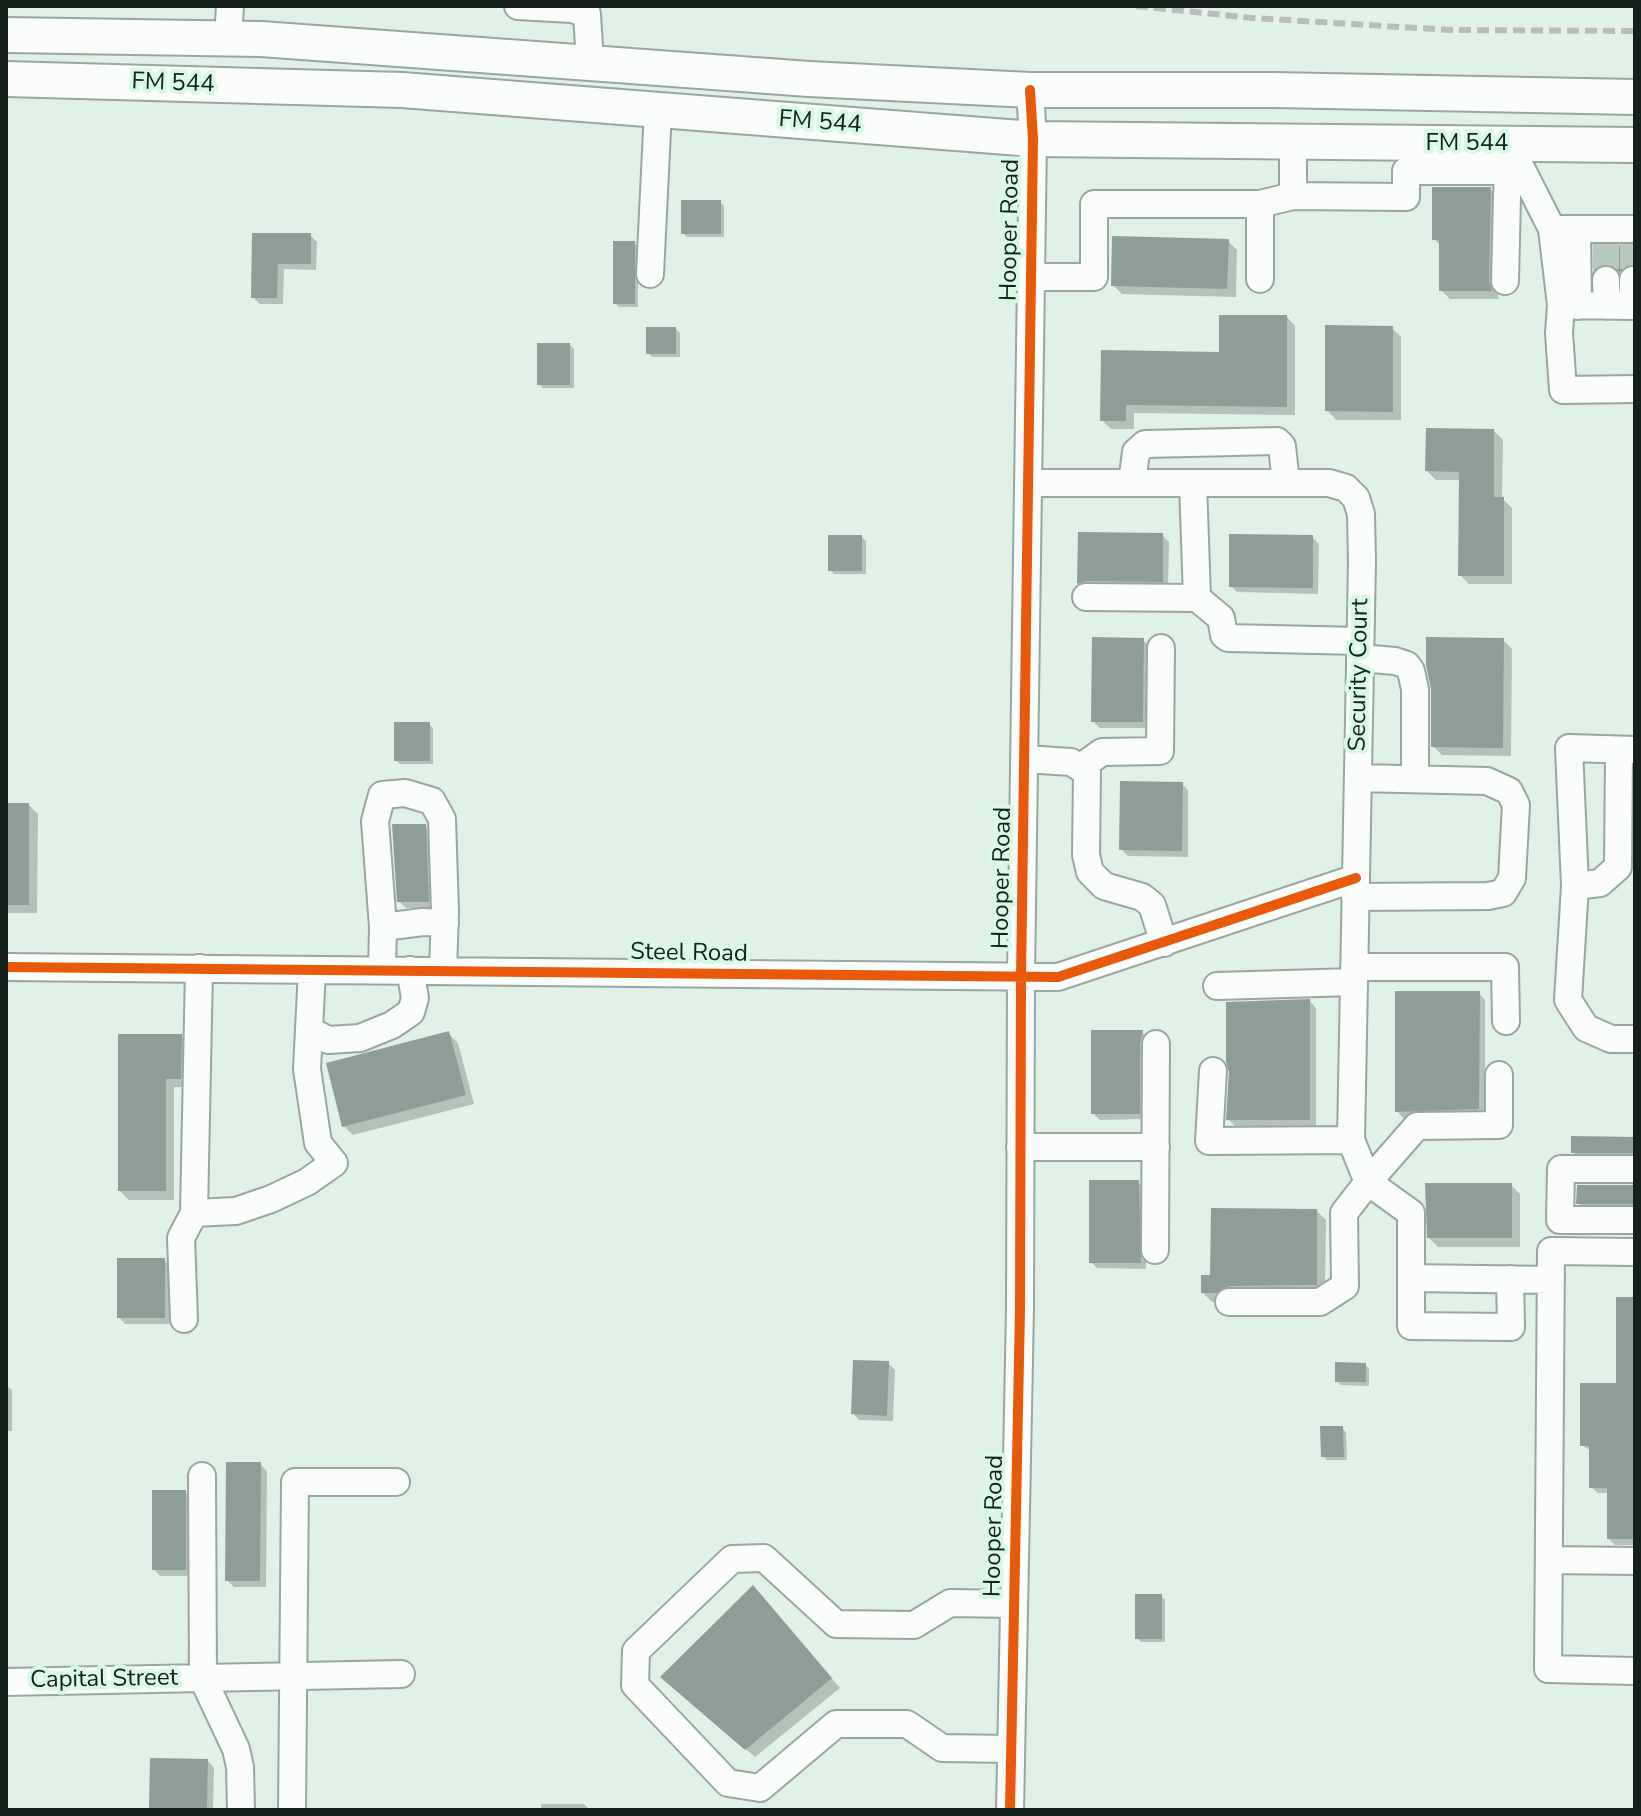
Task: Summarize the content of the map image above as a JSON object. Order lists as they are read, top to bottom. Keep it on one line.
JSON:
{"streets":{"main road":["FM 544"],"street":["Hooper Road","Security Court","Steel Road","Capital Street"]},"crossings":[["FM 544","Hooper Road"],["Hooper Road","Security Court"],["Hooper Road","Steel Road"],["Security Court","Steel Road"]]}
